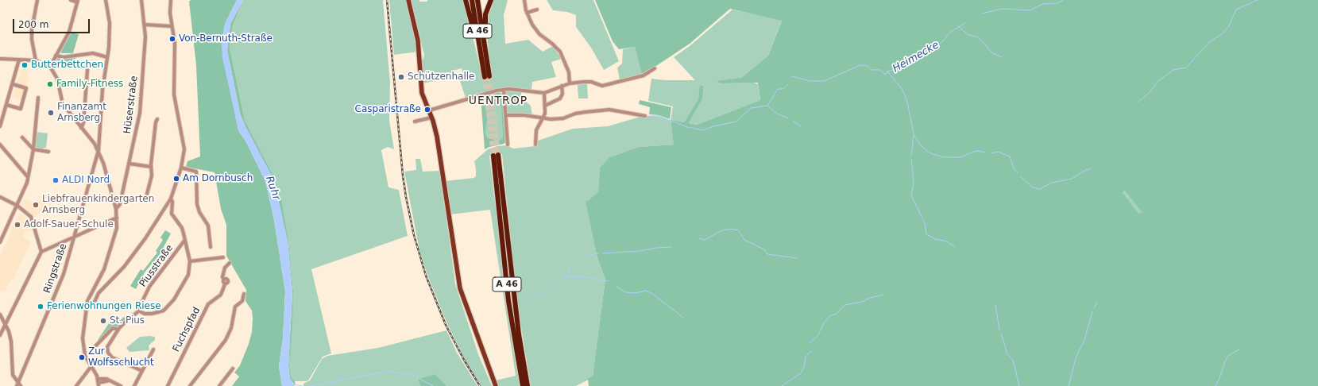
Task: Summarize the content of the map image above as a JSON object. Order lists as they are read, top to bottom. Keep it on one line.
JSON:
{"streets":{"highway":["A 46"],"street":["Hüserstraße","Piusstraße","Ringstraße","Fuchspfad"]},"districts":["UENTROP"],"water":["Heimecke","Ruhr"],"places":["Von-Bernuth-Straße","Butterbettchen","Schützenhalle","Family-Fitness","Casparistraße","Finanzamt Arnsberg","Am Dornbusch","ALDI Nord","Liebfrauenkindergarten Arnsberg","Adolf-Sauer-Schule","Ferienwohnungen Riese","St. Pius","Zur Wolfsschlucht"],"scale_bar":"200 m"}
